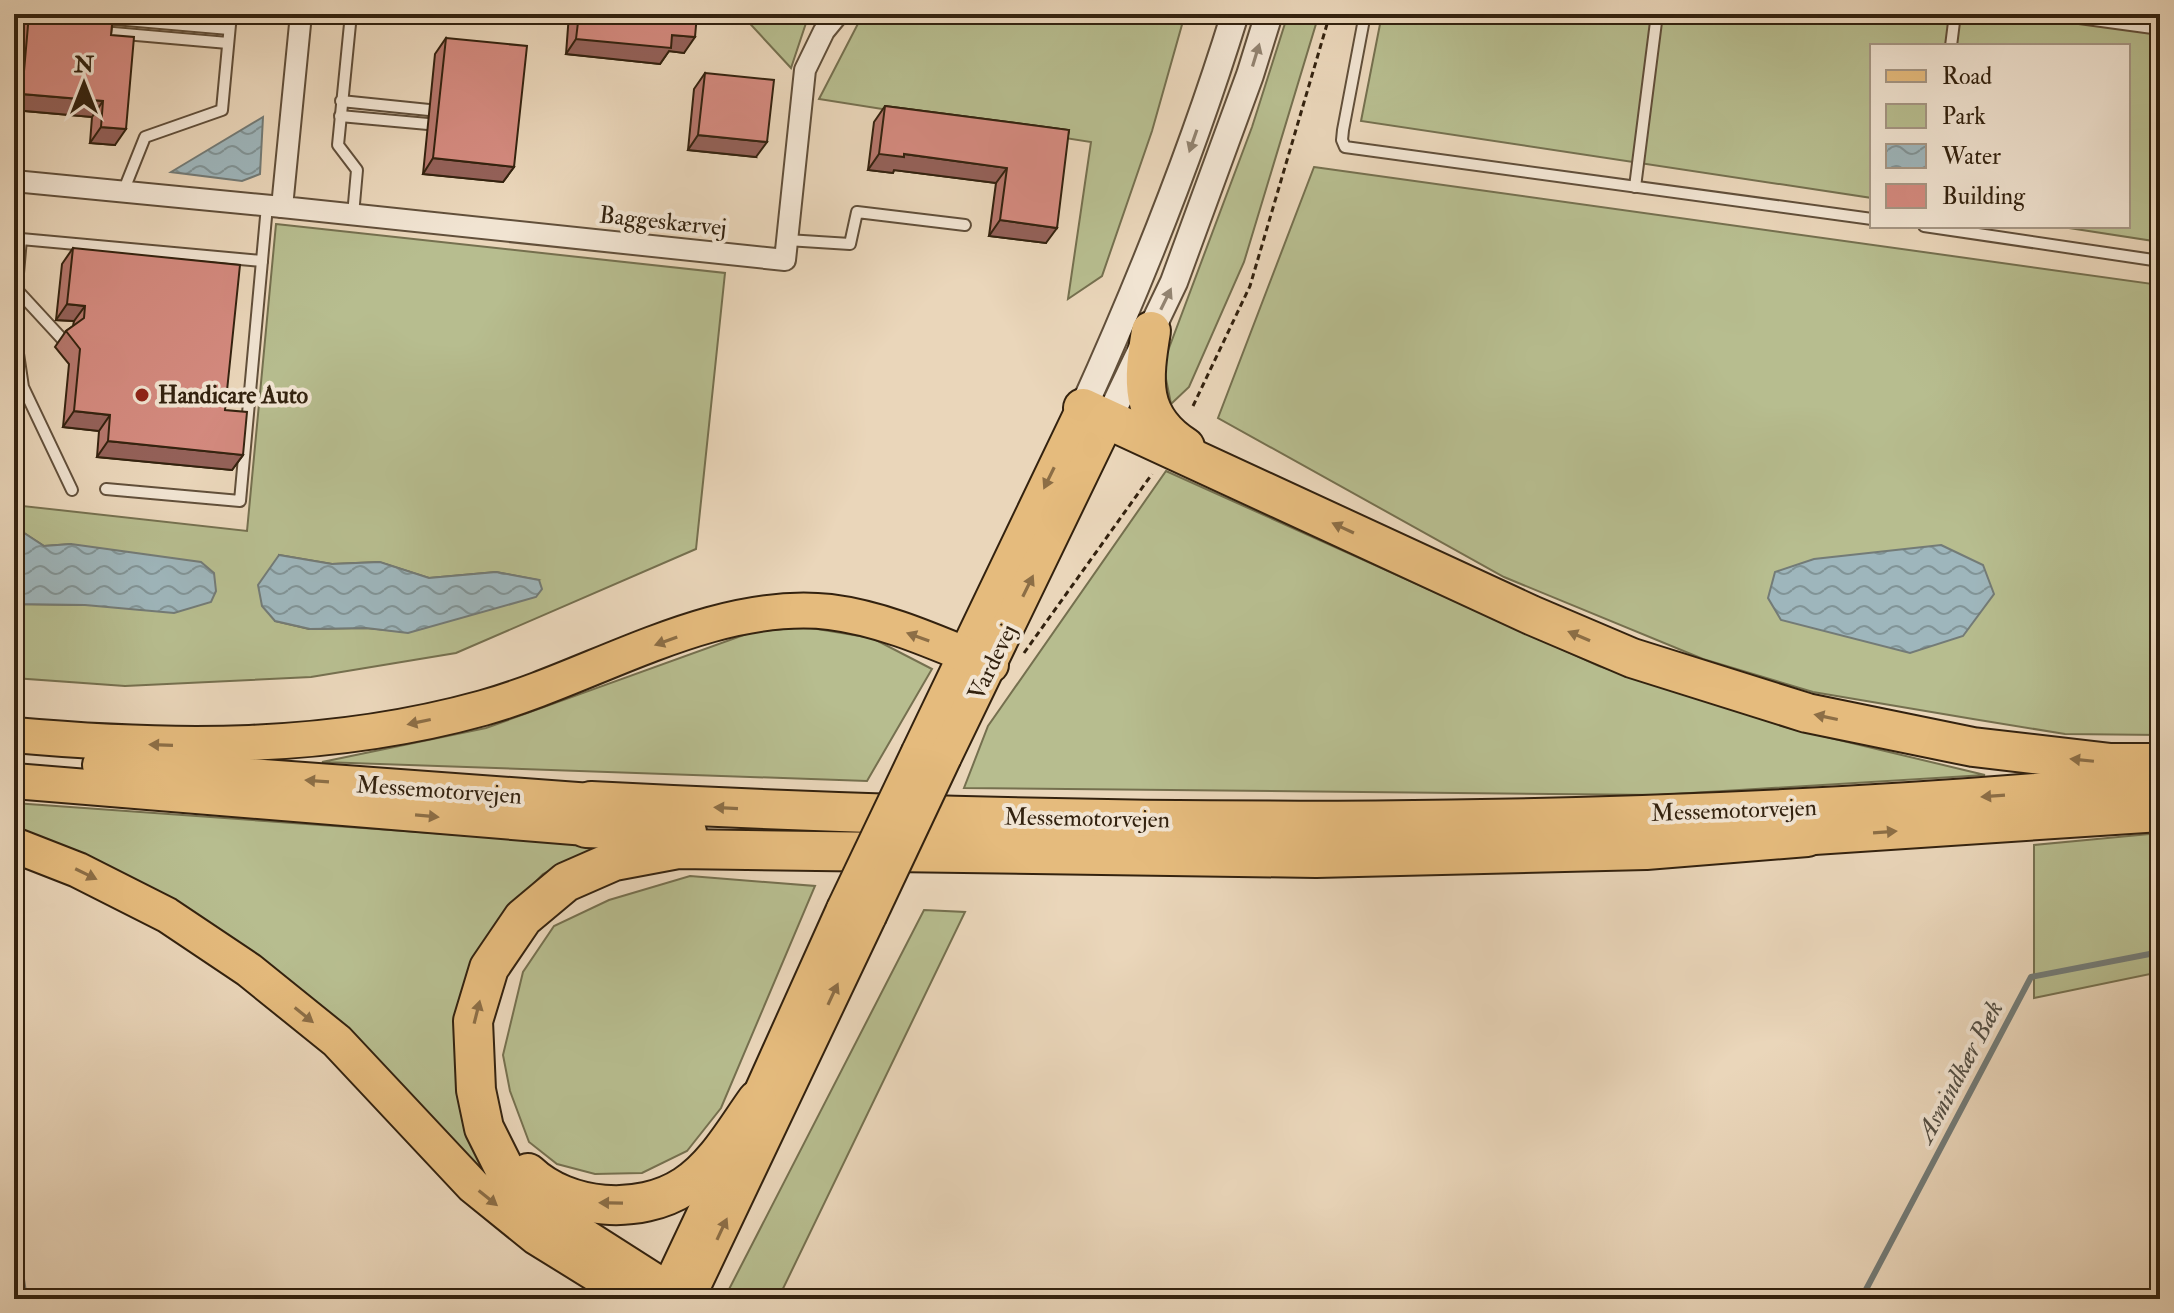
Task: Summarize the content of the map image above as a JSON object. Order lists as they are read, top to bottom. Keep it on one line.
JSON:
{"streets":{"highway":["Messemotorvejen"],"main road":["Vardevej"],"street":["Baggeskærvej"]},"water":["Asmindkær Bæk"],"places":["Handicare Auto"],"legend":["Road","Park","Water","Building"],"north":"top"}
